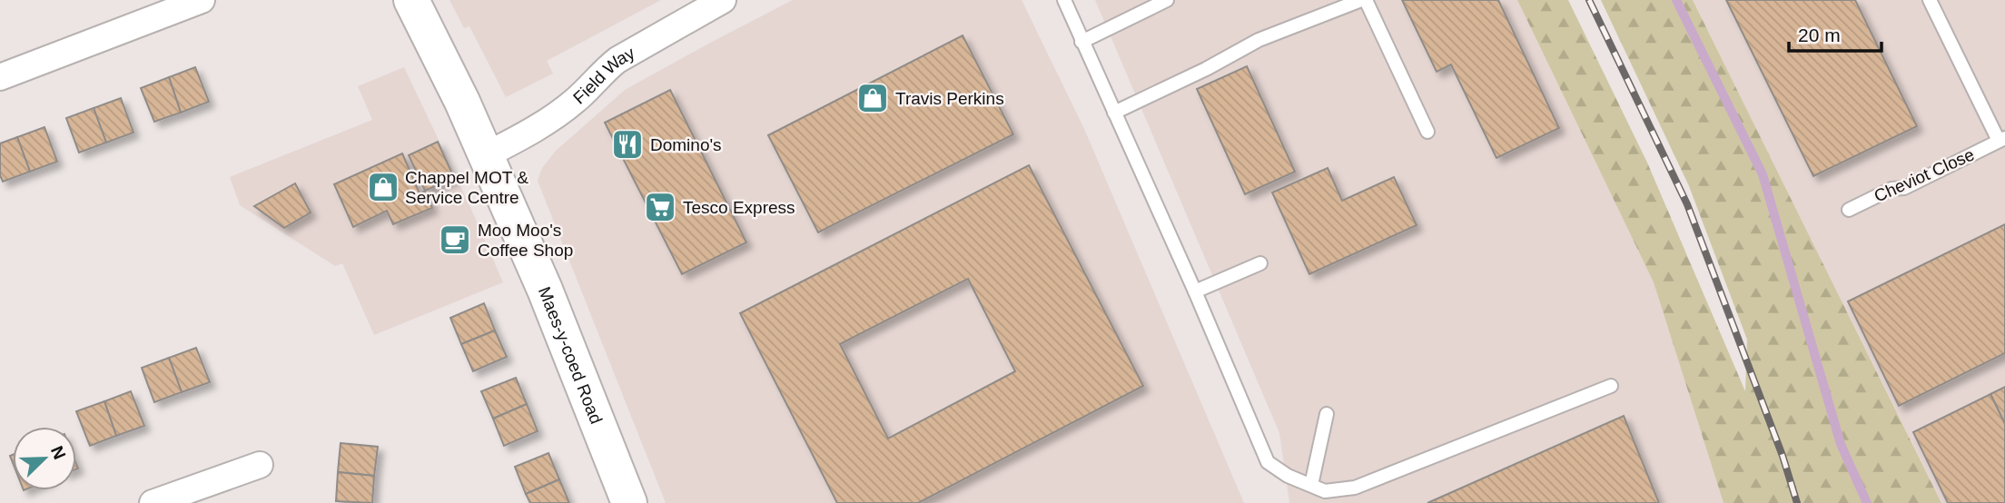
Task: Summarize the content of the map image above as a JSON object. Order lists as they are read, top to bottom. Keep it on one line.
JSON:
{"streets":{"street":["Field Way","Maes-y-coed Road"],"lane":["Cheviot Close"]},"crossings":[["Field Way","Maes-y-coed Road"]],"places":{"shop":["Travis Perkins","Chappel MOT & Service Centre"],"restaurant":["Domino's"],"supermarket":["Tesco Express"],"cafe":["Moo Moo's Coffee Shop"]},"scale_bar":"20 m","north":"top right"}
